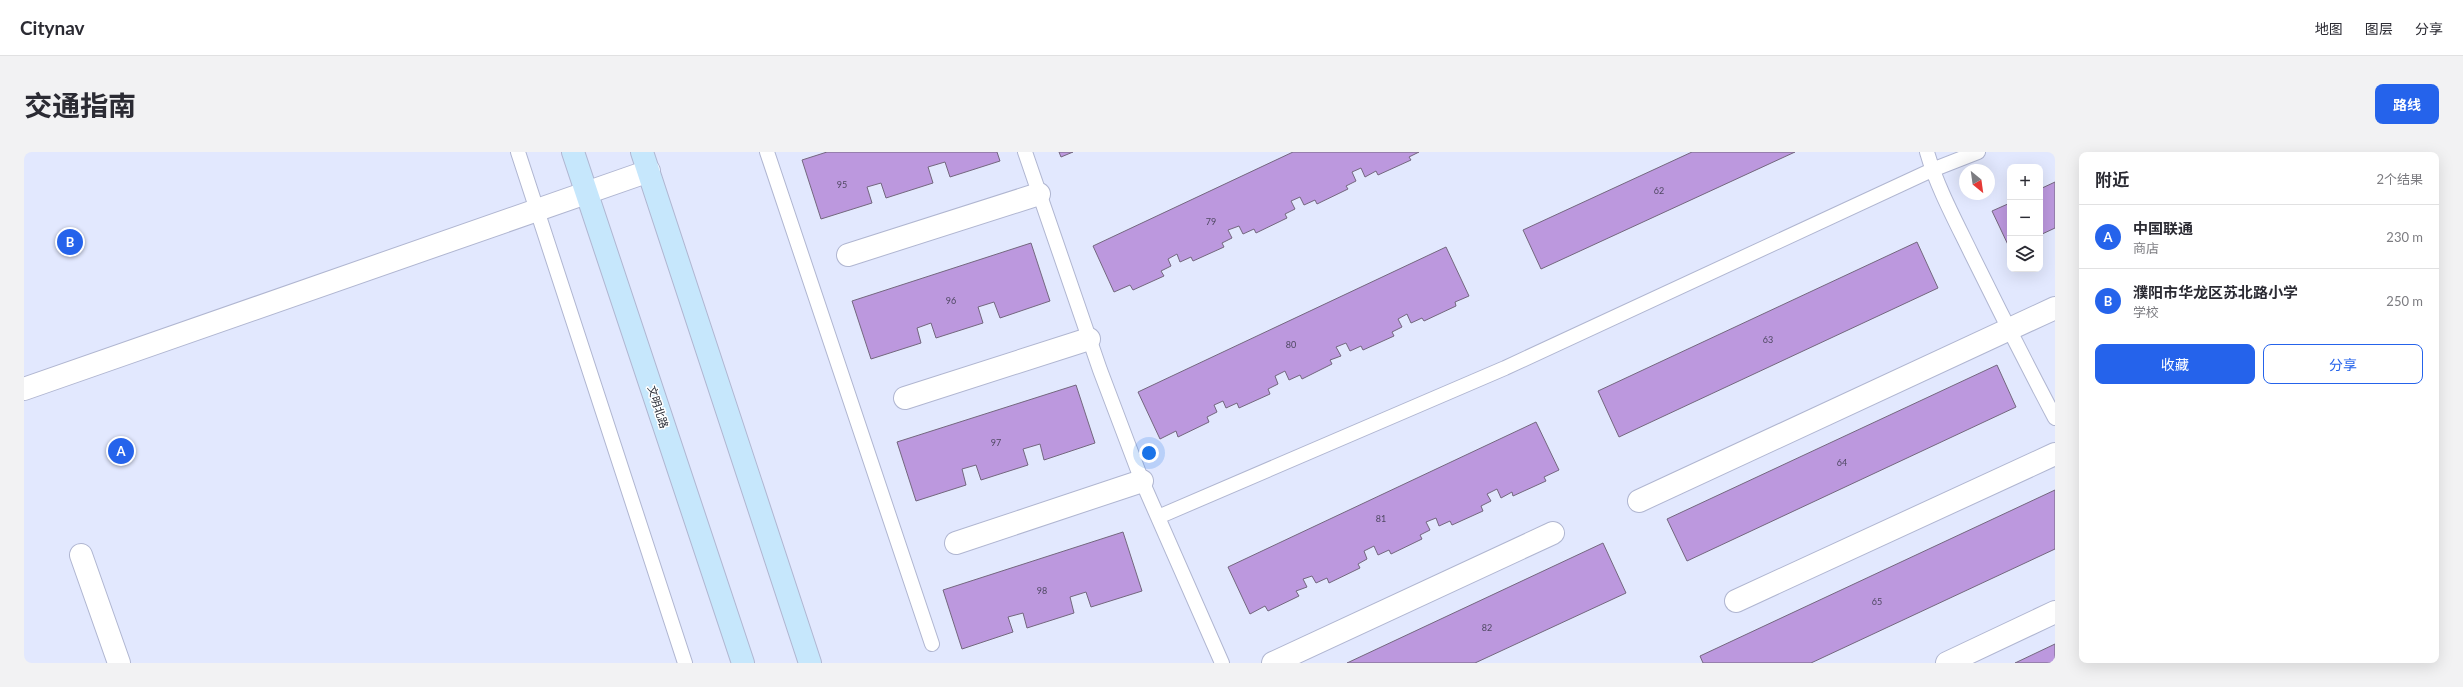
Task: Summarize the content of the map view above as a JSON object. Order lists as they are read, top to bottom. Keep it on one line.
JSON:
{"streets":{"street":["文明北路"]},"house_numbers":["95","62","79","96","63","80","97","64","81","98","65","82"],"north":"bottom right","page":{"header":"Citynav","nav":["地图","图层","分享"],"title":"交通指南","buttons":["路线",["收藏","分享"]],"heading":["附近","2个结果"],"map_buttons":["+","−"],"list":[{"mark":"A","name":"中国联通","note":"商店","value":"230 m"},{"mark":"B","name":"濮阳市华龙区苏北路小学","note":"学校","value":"250 m"}],"pins":["B","A"]}}
